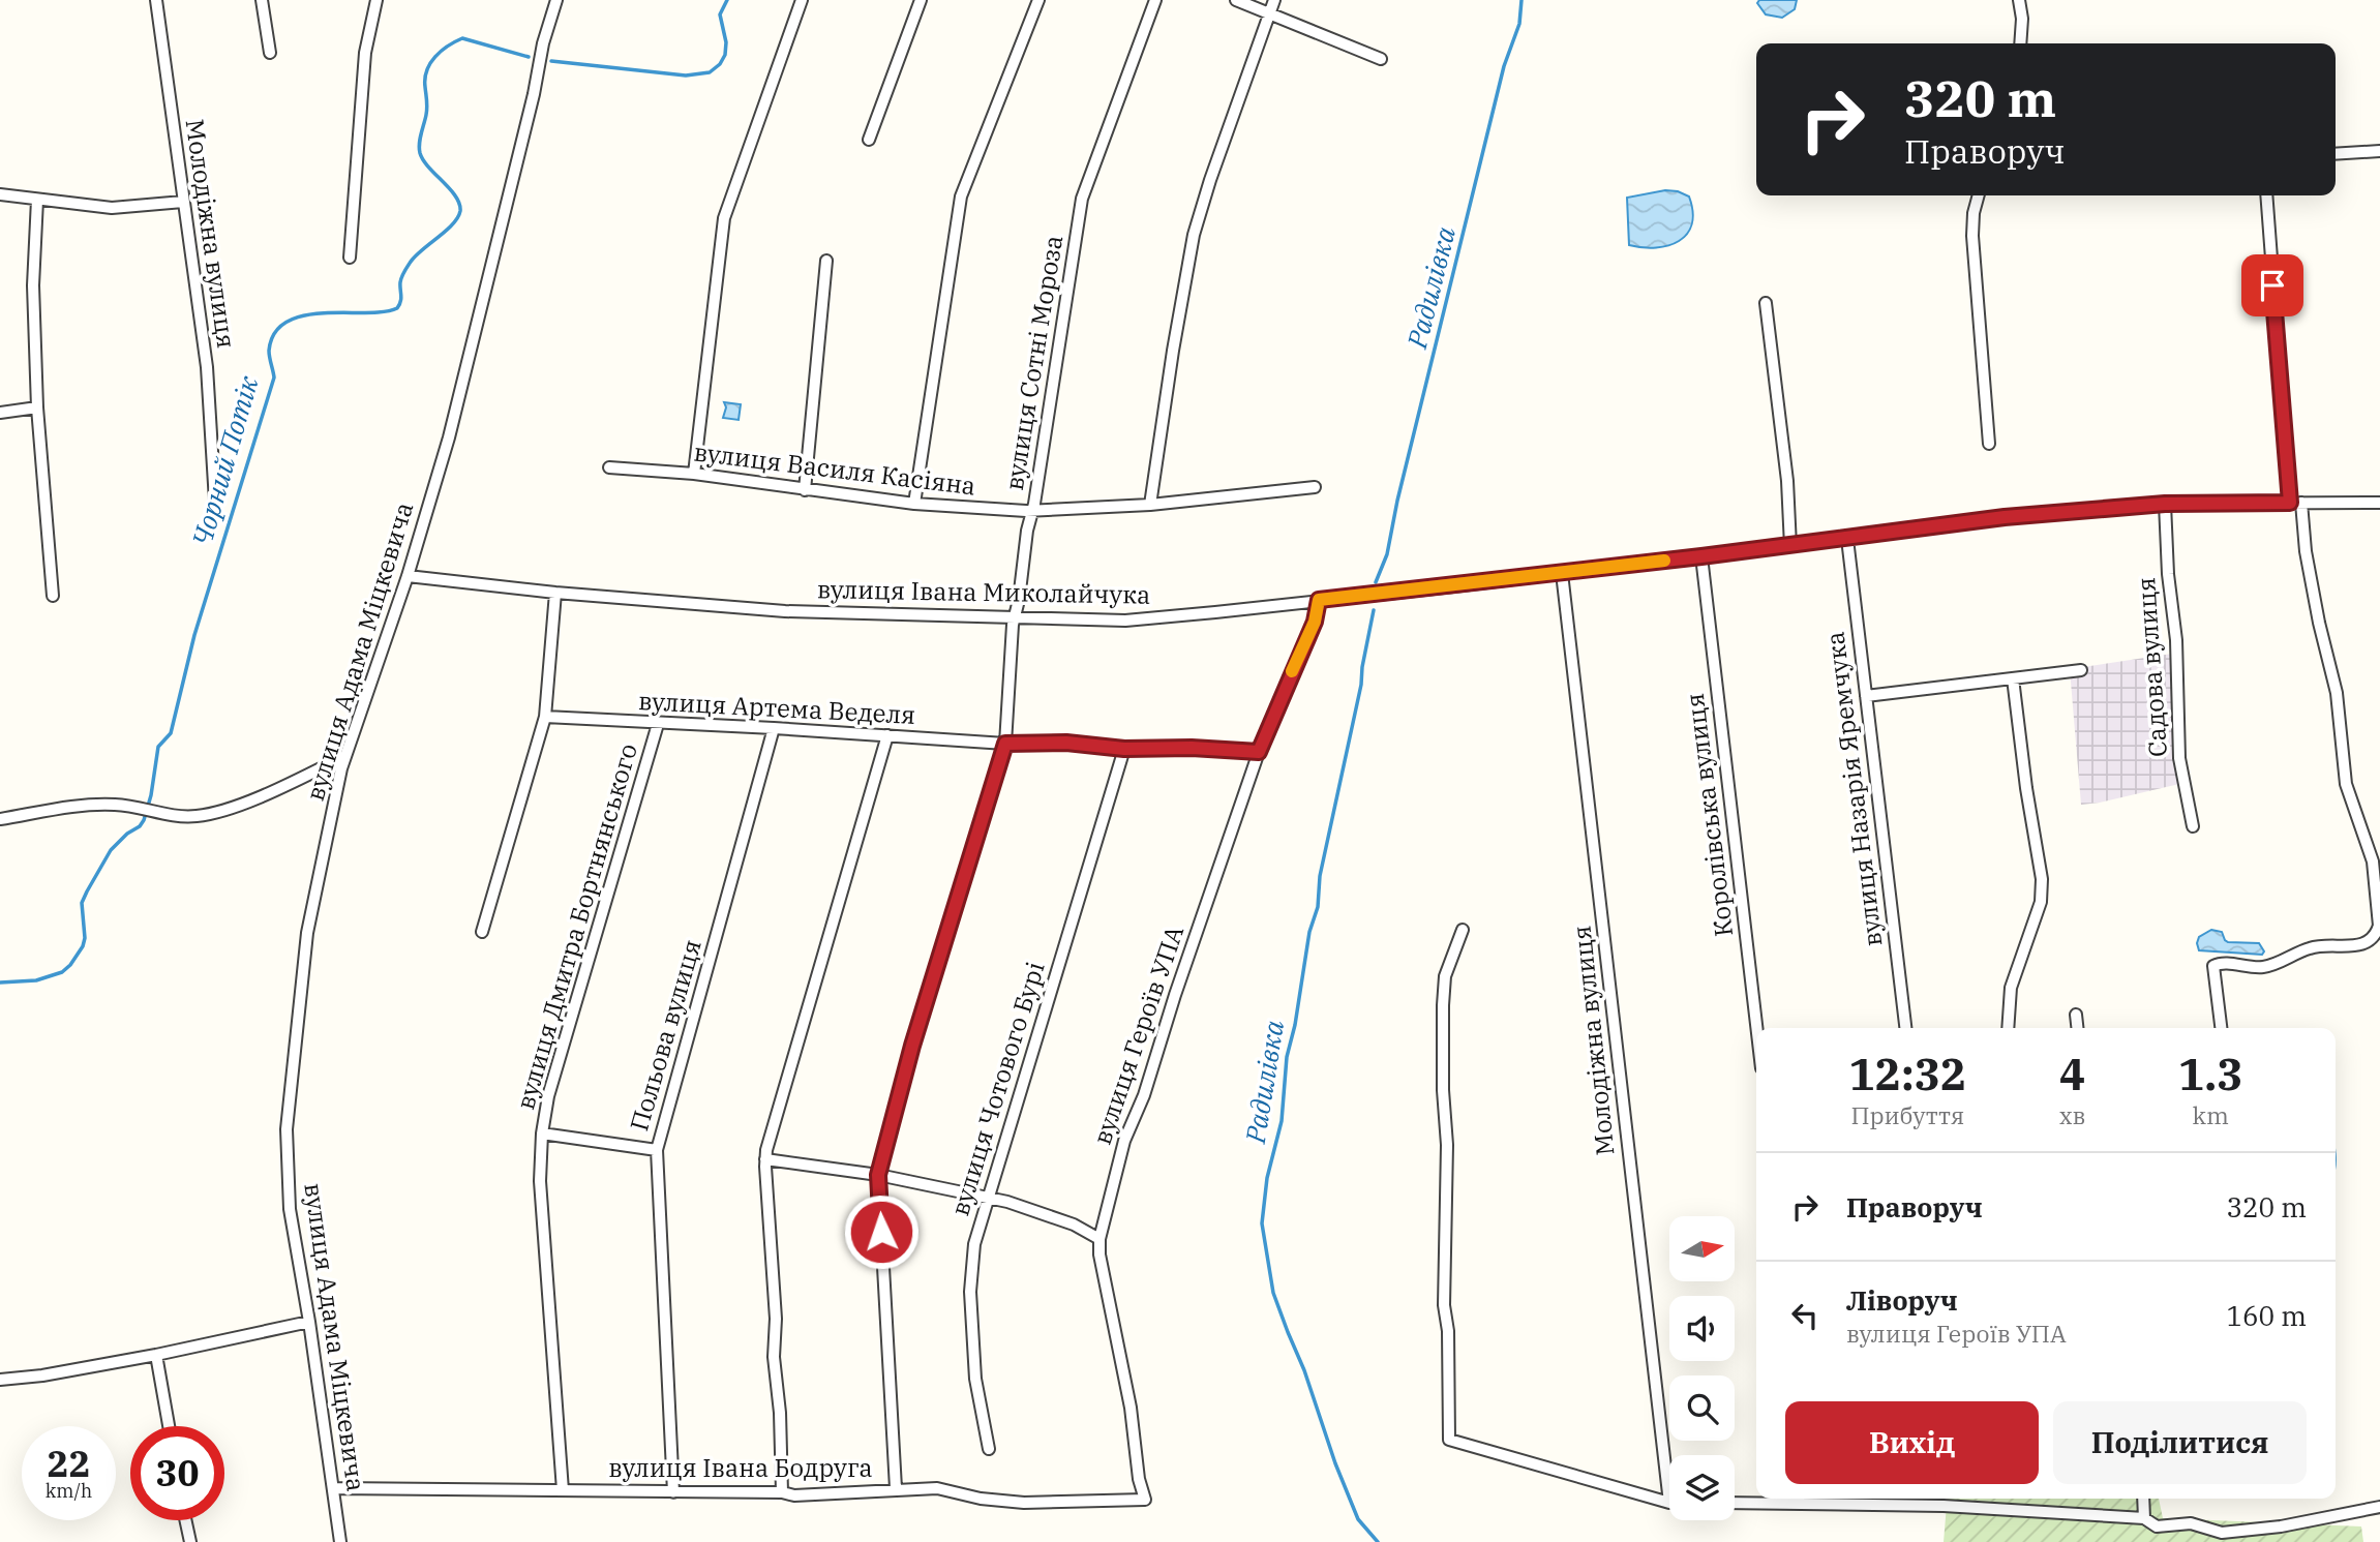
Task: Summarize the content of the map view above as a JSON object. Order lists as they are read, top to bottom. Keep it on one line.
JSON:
{"streets":{"street":["Молодіжна вулиця","вулиця Сотні Мороза","вулиця Василя Касіяна","вулиця Івана Миколайчука","вулиця Адама Міцкевича","Садова вулиця","вулиця Артема Веделя","вулиця Назарія Яремчука","Королівська вулиця","вулиця Дмитра Бортнянського","Польова вулиця","вулиця Героїв УПА","вулиця Чотового Бурі","вулиця Івана Бодруга"]},"crossings":[["Молодіжна вулиця","вулиця Івана Миколайчука"],["вулиця Сотні Мороза","вулиця Василя Касіяна"],["вулиця Сотні Мороза","вулиця Івана Миколайчука"],["вулиця Сотні Мороза","вулиця Артема Веделя"],["вулиця Сотні Мороза","вулиця Івана Бодруга"],["вулиця Івана Миколайчука","вулиця Адама Міцкевича"],["вулиця Івана Миколайчука","Садова вулиця"],["вулиця Івана Миколайчука","вулиця Назарія Яремчука"],["вулиця Івана Миколайчука","Королівська вулиця"],["вулиця Івана Миколайчука","вулиця Героїв УПА"],["вулиця Адама Міцкевича","вулиця Івана Бодруга"],["вулиця Артема Веделя","вулиця Дмитра Бортнянського"],["вулиця Артема Веделя","Польова вулиця"],["вулиця Артема Веделя","вулиця Героїв УПА"],["вулиця Артема Веделя","вулиця Чотового Бурі"],["вулиця Дмитра Бортнянського","вулиця Івана Бодруга"],["Польова вулиця","вулиця Івана Бодруга"],["вулиця Героїв УПА","вулиця Івана Бодруга"]],"water":["Радилівка","Чорний Потік"],"north":"right","page":{"turn":["320 m","Праворуч"],"eta":["12:32","Прибуття","4","хв","1.3","km"],"list":[{"name":"Праворуч","value":"320 m"},{"name":"Ліворуч","note":"вулиця Героїв УПА","value":"160 m"}],"buttons":["Вихід","Поділитися"],"speed":"22 km/h","limit":"30"}}
